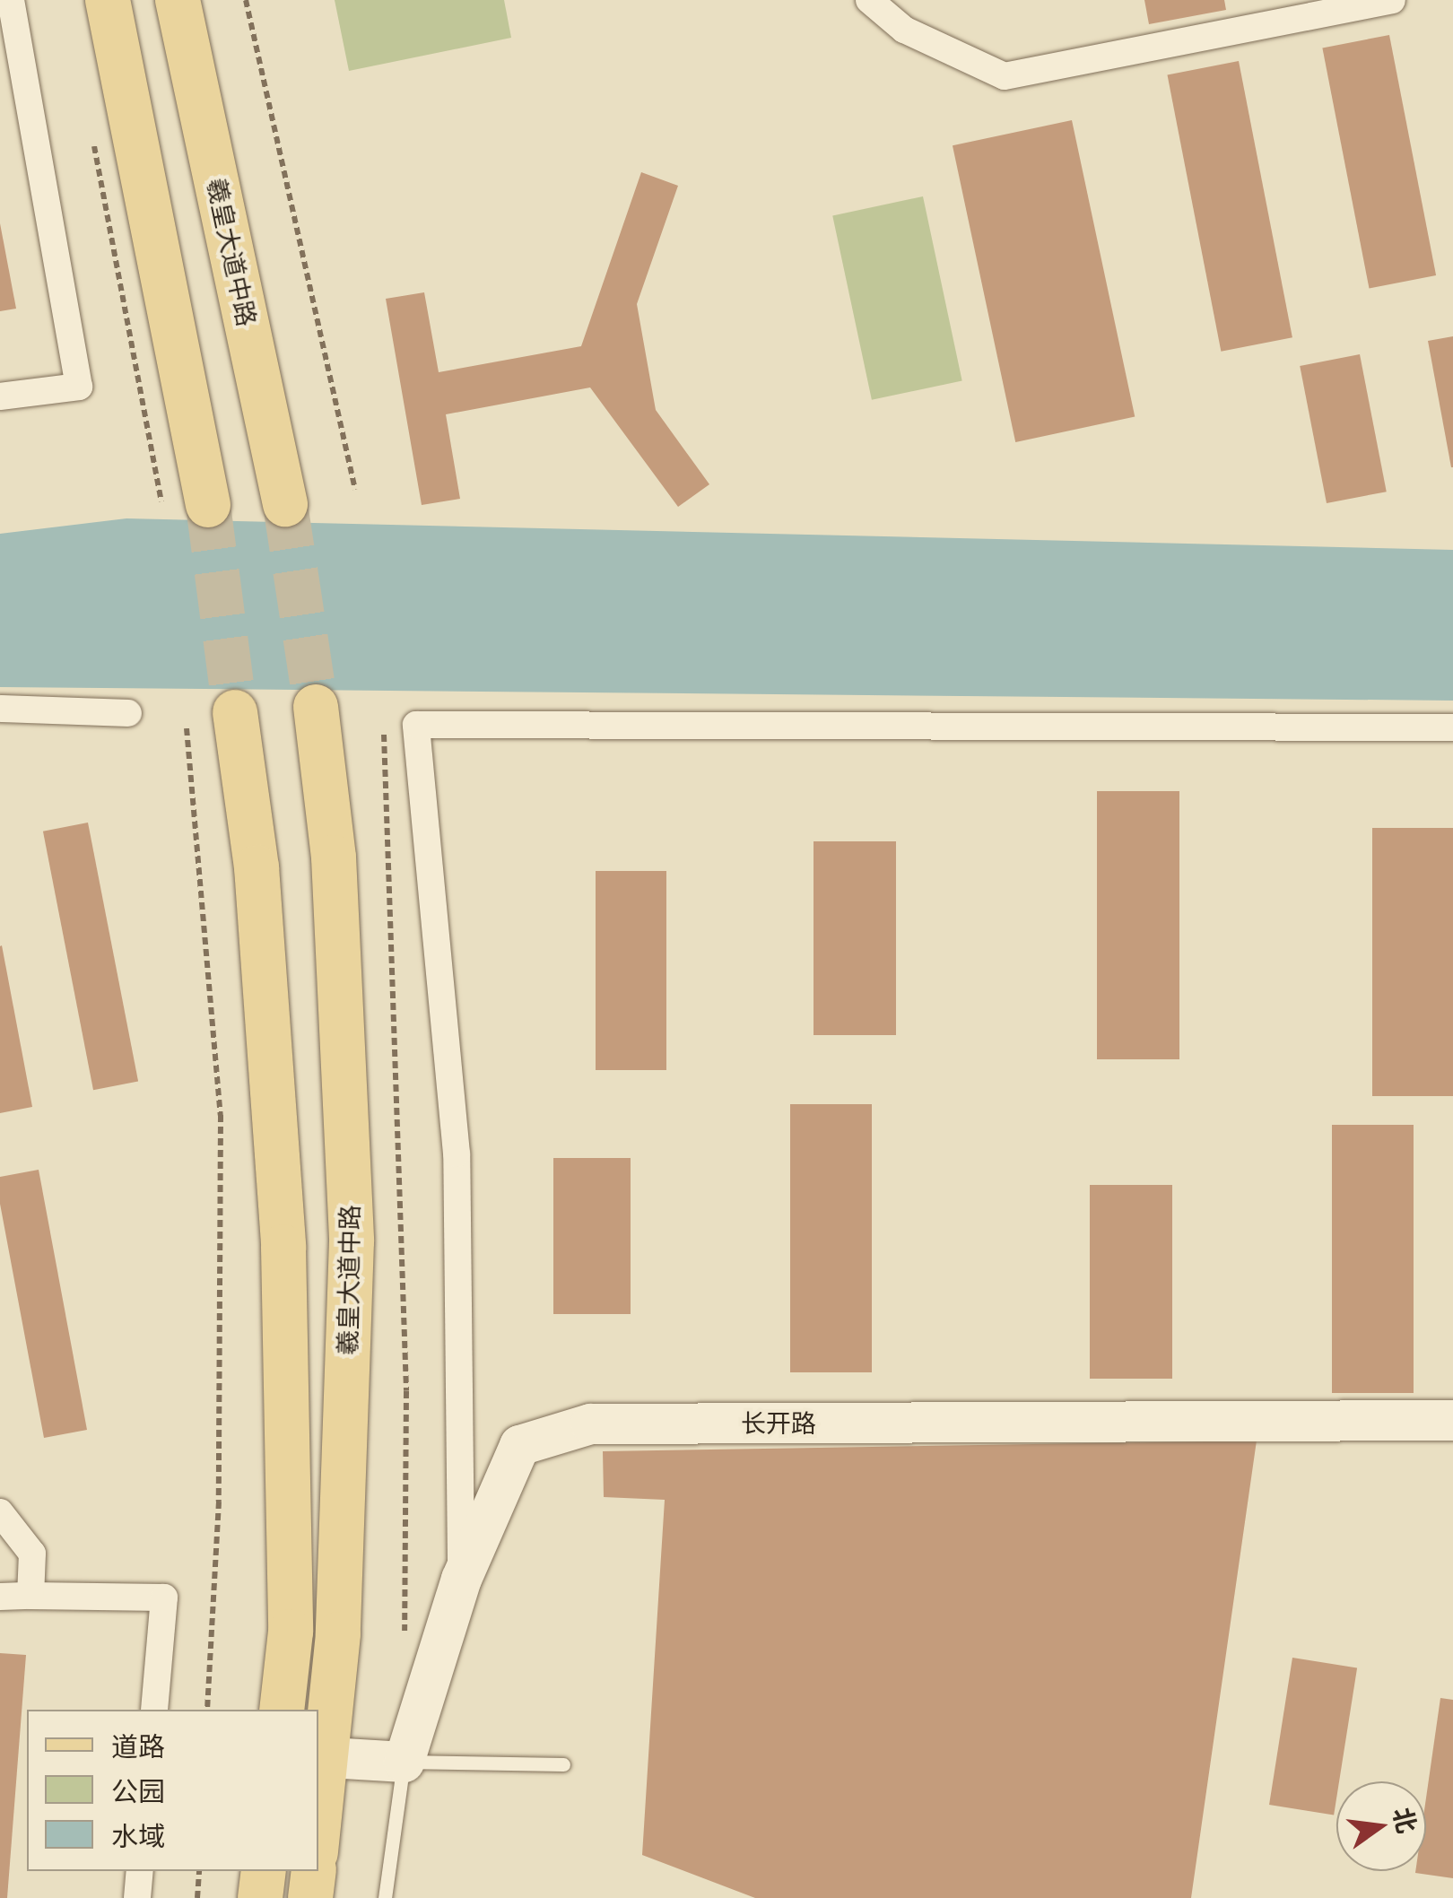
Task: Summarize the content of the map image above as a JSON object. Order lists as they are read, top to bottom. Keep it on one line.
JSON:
{"streets":{"main road":["羲皇大道中路"],"street":["长开路"]},"legend":["道路","公园","水域"],"north":"right"}
